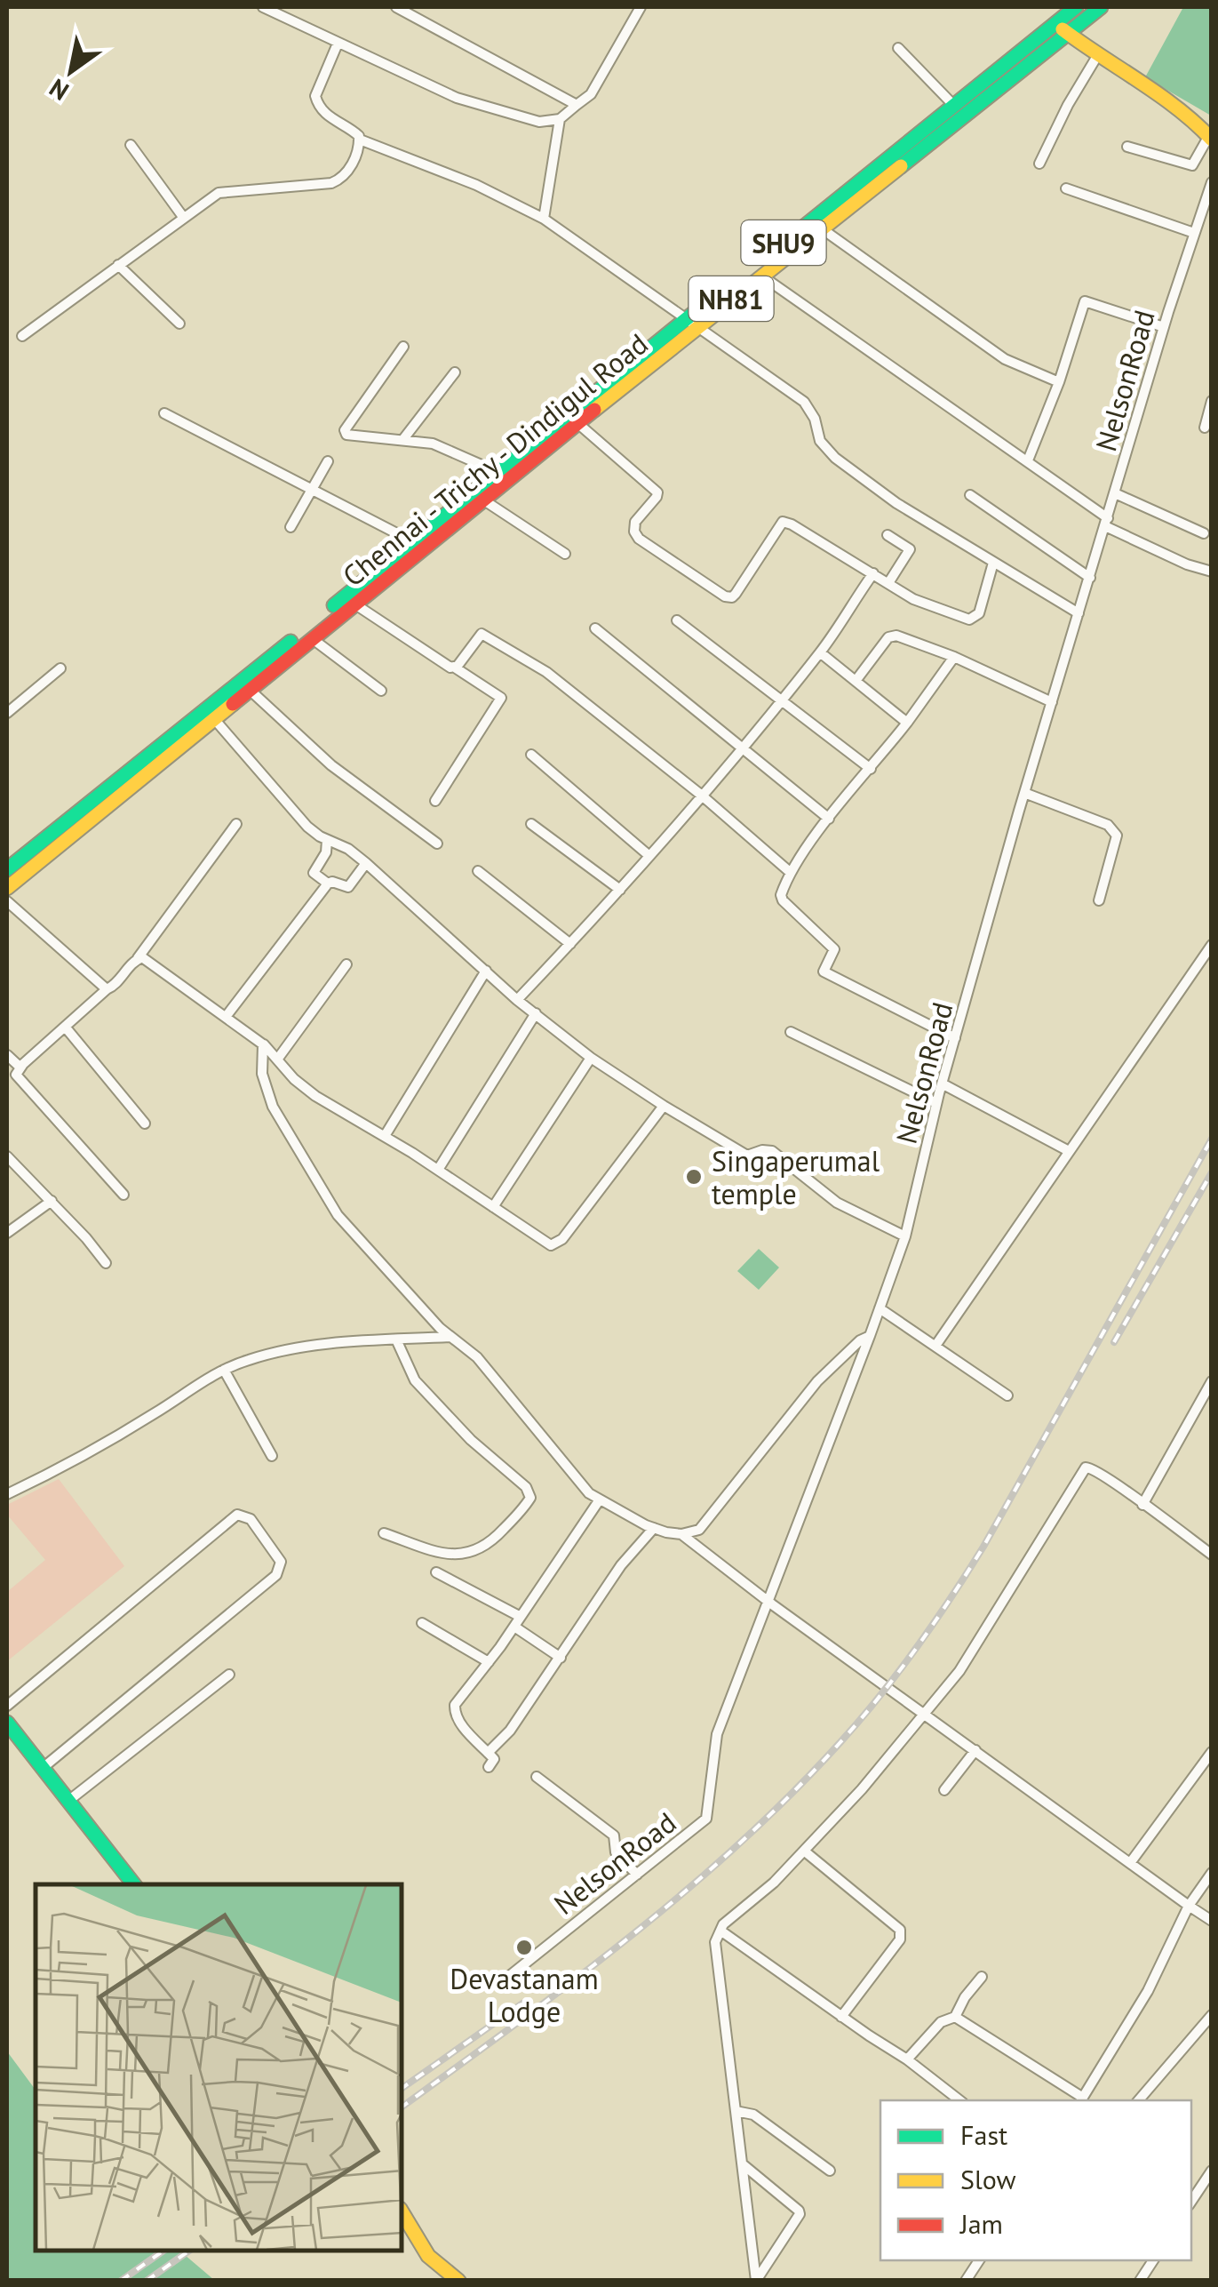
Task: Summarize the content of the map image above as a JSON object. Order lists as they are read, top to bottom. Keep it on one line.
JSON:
{"streets":{"main road":["SHU9","NH81","Chennai - Trichy - Dindigul Road"],"street":["NelsonRoad"]},"places":["Singaperumal temple","Devastanam Lodge"],"legend":["Fast","Slow","Jam"],"north":"bottom left"}
